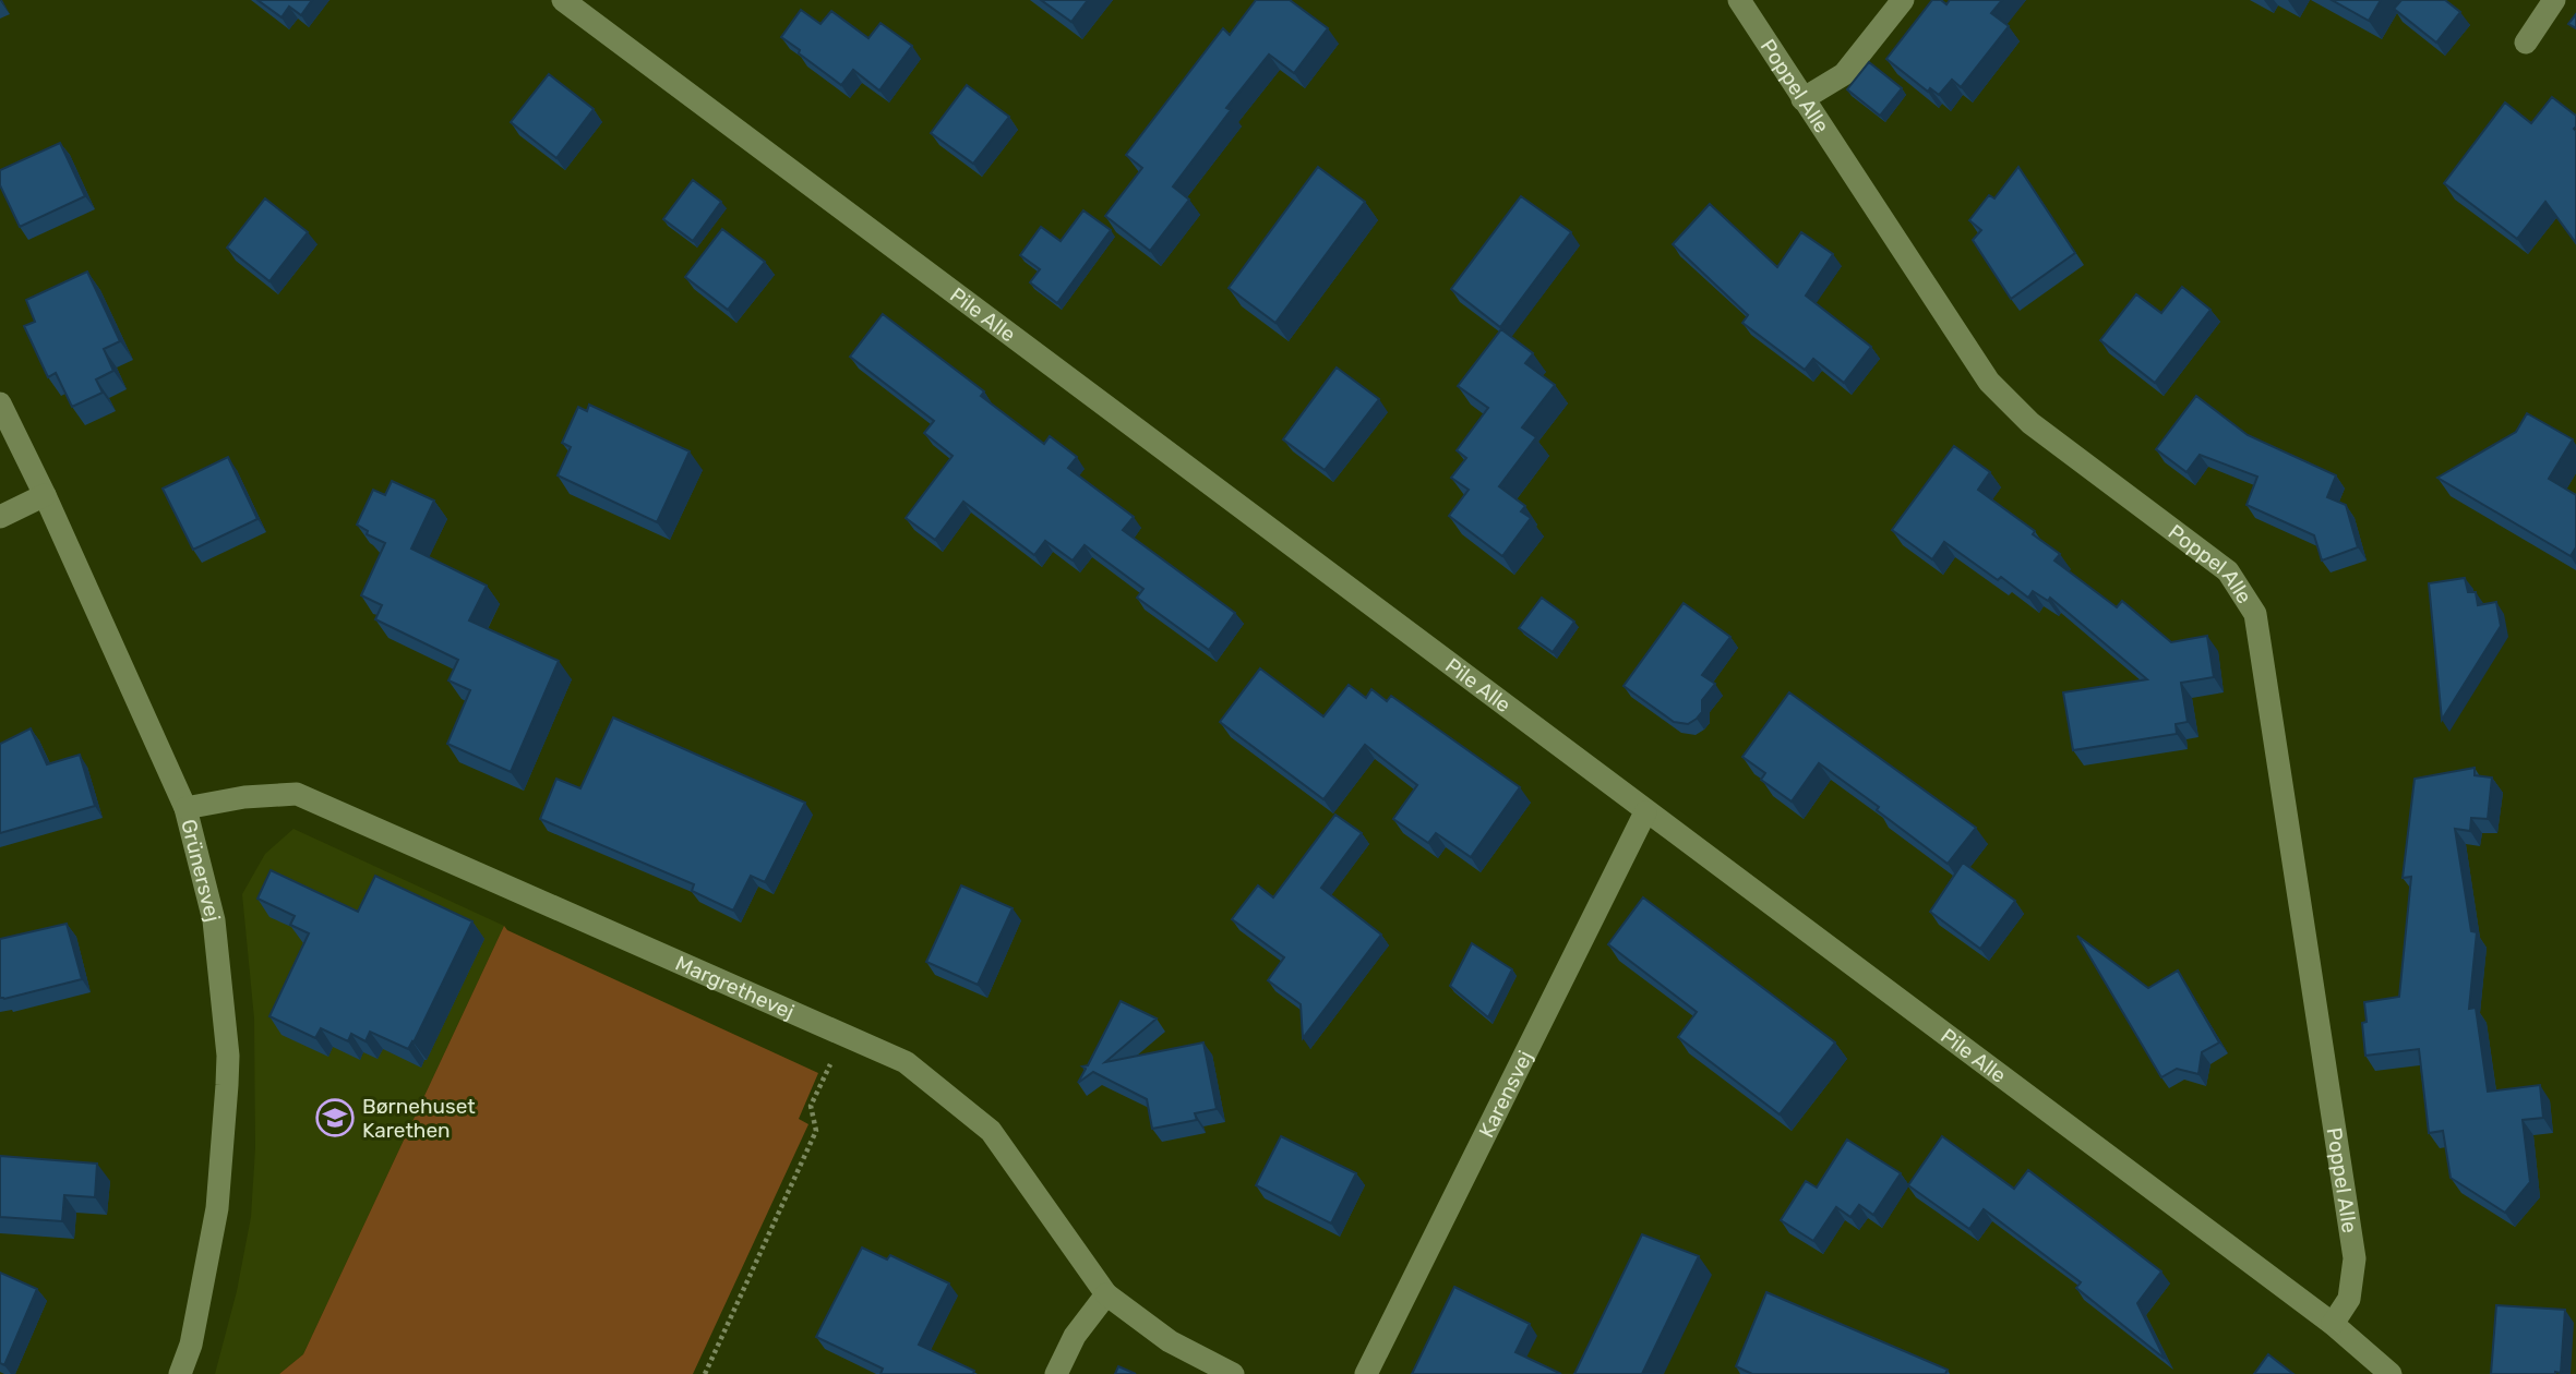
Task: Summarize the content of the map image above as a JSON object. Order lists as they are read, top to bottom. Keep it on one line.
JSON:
{"streets":{"street":["Poppel Alle","Pile Alle","Grünersvej","Margrethevej","Karensvej"]},"crossings":[["Poppel Alle","Pile Alle"],["Pile Alle","Karensvej"],["Grünersvej","Margrethevej"]],"places":{"school or university":["Børnehuset Karethen"]}}
